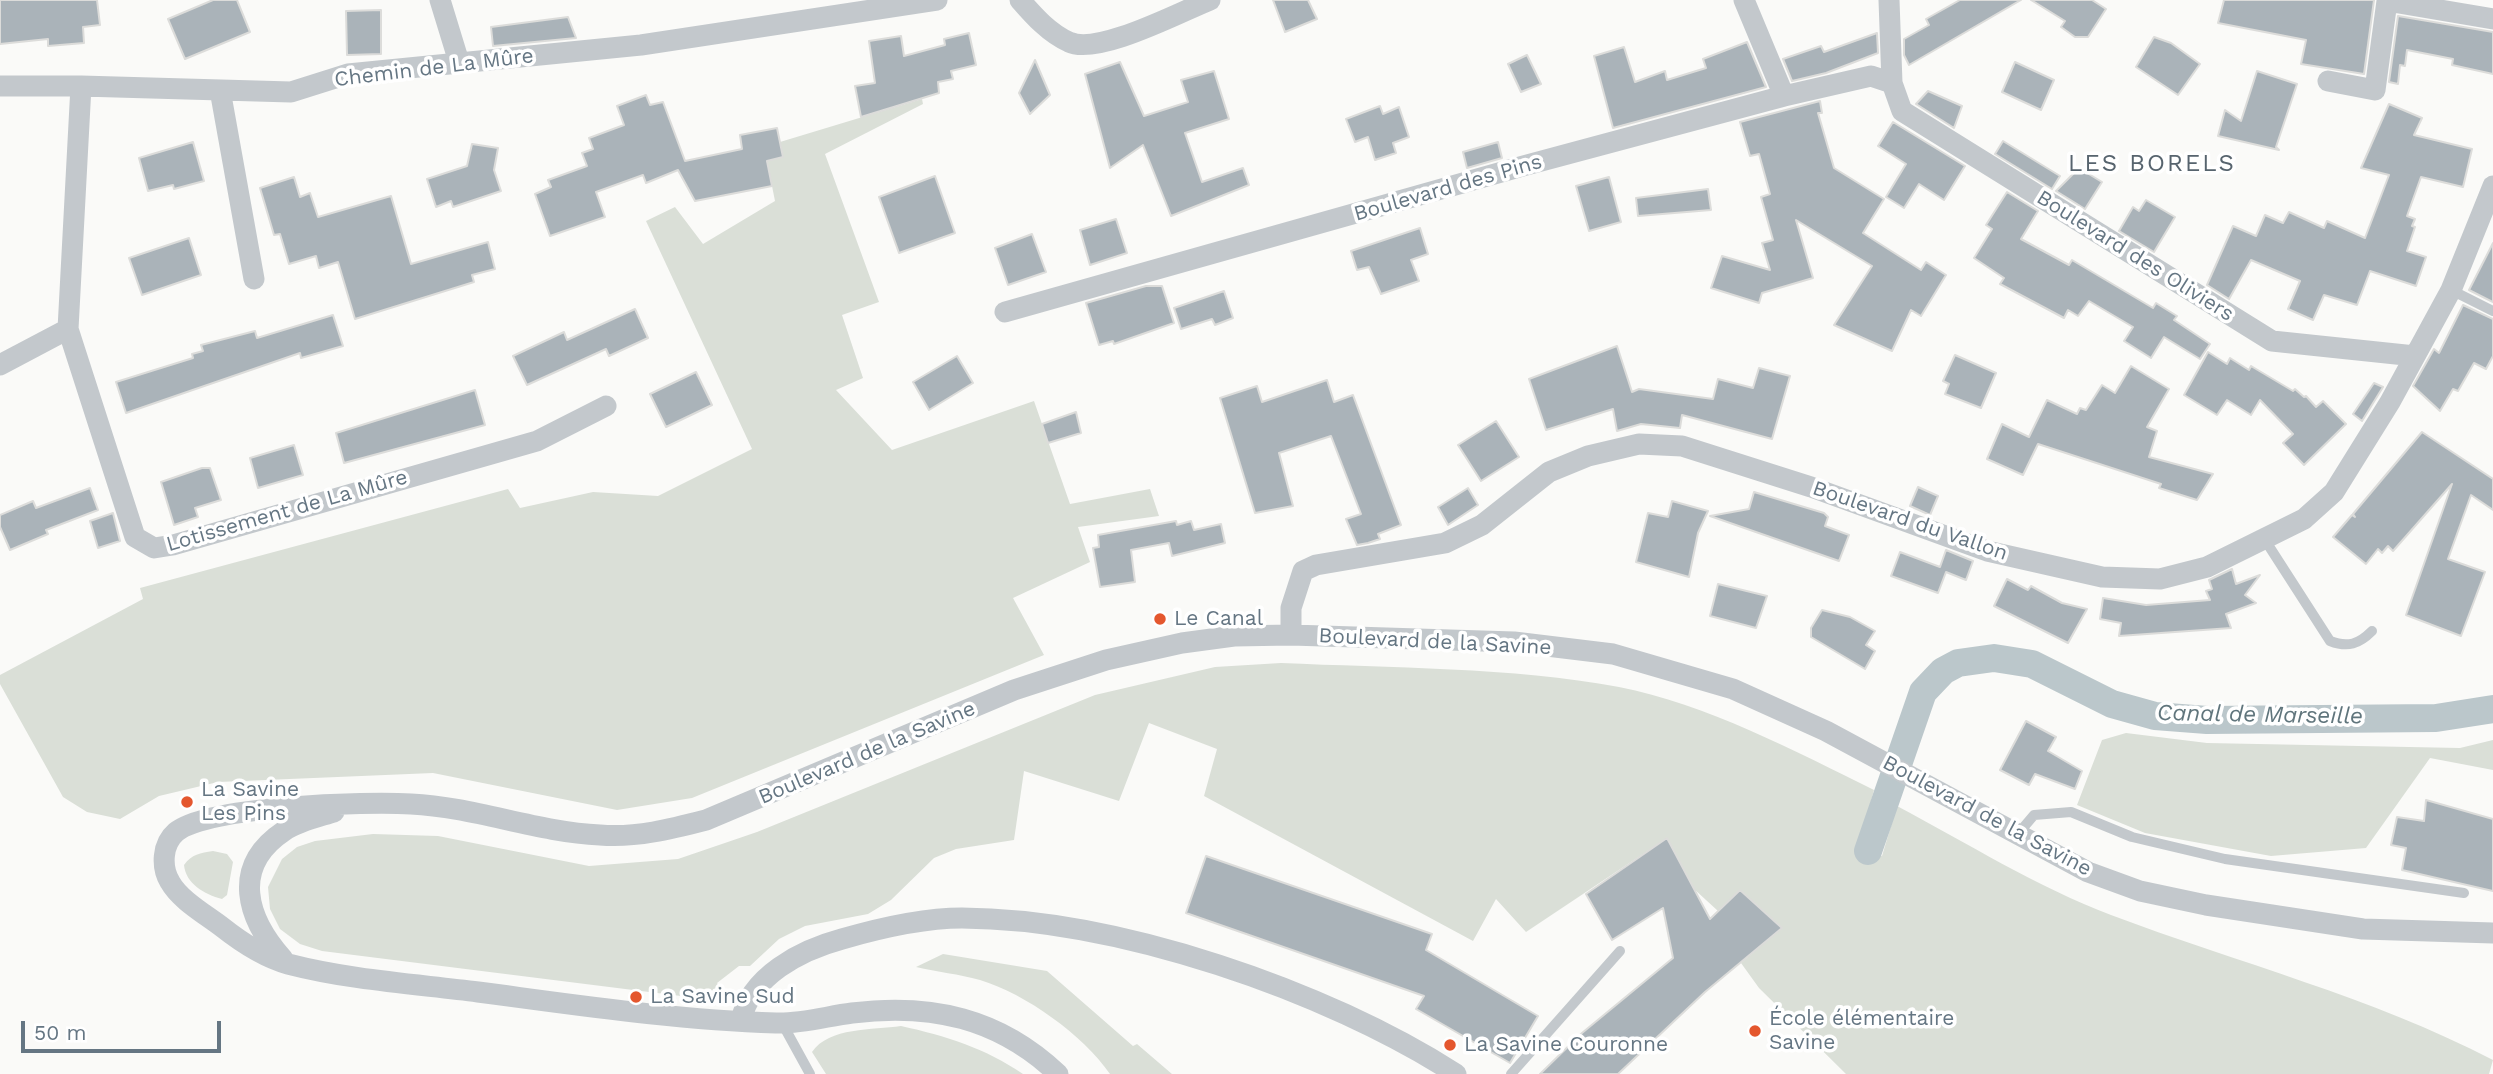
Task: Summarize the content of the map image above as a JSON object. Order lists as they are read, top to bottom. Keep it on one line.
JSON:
{"streets":{"street":["Chemin de La Mûre","Boulevard des Pins","Boulevard des Oliviers","Lotissement de La Mûre","Boulevard du Vallon","Boulevard de la Savine"]},"crossings":[["Boulevard des Pins","Boulevard des Oliviers"],["Boulevard des Oliviers","Boulevard du Vallon"],["Boulevard du Vallon","Boulevard de la Savine"]],"districts":["LES BORELS"],"water":["Canal de Marseille"],"places":["Le Canal","La Savine Les Pins","La Savine Sud","École élémentaire Savine","La Savine Couronne"],"scale_bar":"50 m"}
